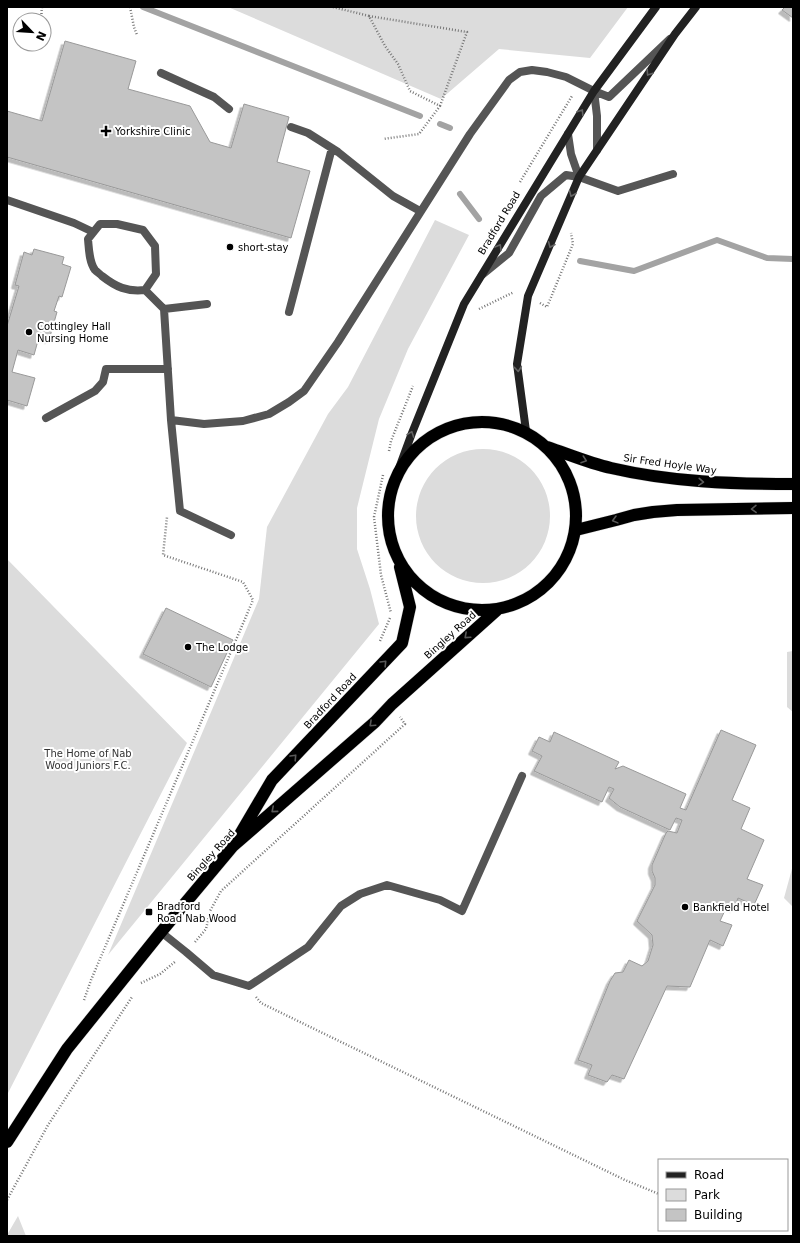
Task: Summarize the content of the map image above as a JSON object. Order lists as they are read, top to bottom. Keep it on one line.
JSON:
{"streets":{"highway":["Bradford Road","Sir Fred Hoyle Way","Bingley Road"]},"crossings":[["Bradford Road","Bingley Road"]],"one_way":["Bradford Road","Bingley Road"],"parks":["The Home of Nab Wood Juniors F.C."],"places":{"health":["Yorkshire Clinic"],"other":["short-stay","Cottingley Hall Nursing Home","The Lodge","Bankfield Hotel"],"transit":["Bradford Road Nab Wood"]},"legend":["Road","Park","Building"],"north":"bottom right"}
